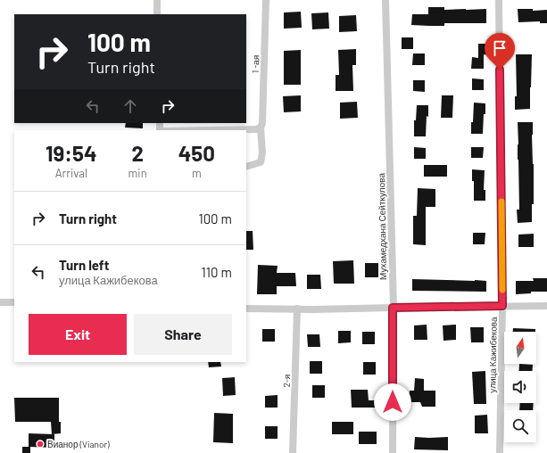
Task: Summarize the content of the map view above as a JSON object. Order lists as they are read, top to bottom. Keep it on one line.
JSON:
{"streets":{"street":["1 -ая","Мухамедхана Сейткулова","улица Кажибекова","2-я"]},"places":["Вианор (Vianor)"],"north":"top","page":{"turn":["100 m","Turn right"],"eta":["19:54","Arrival","2","min","450","m"],"list":[{"name":"Turn right","value":"100 m"},{"name":"Turn left","note":"улица Кажибекова","value":"110 m"}],"buttons":["Exit","Share"]}}
